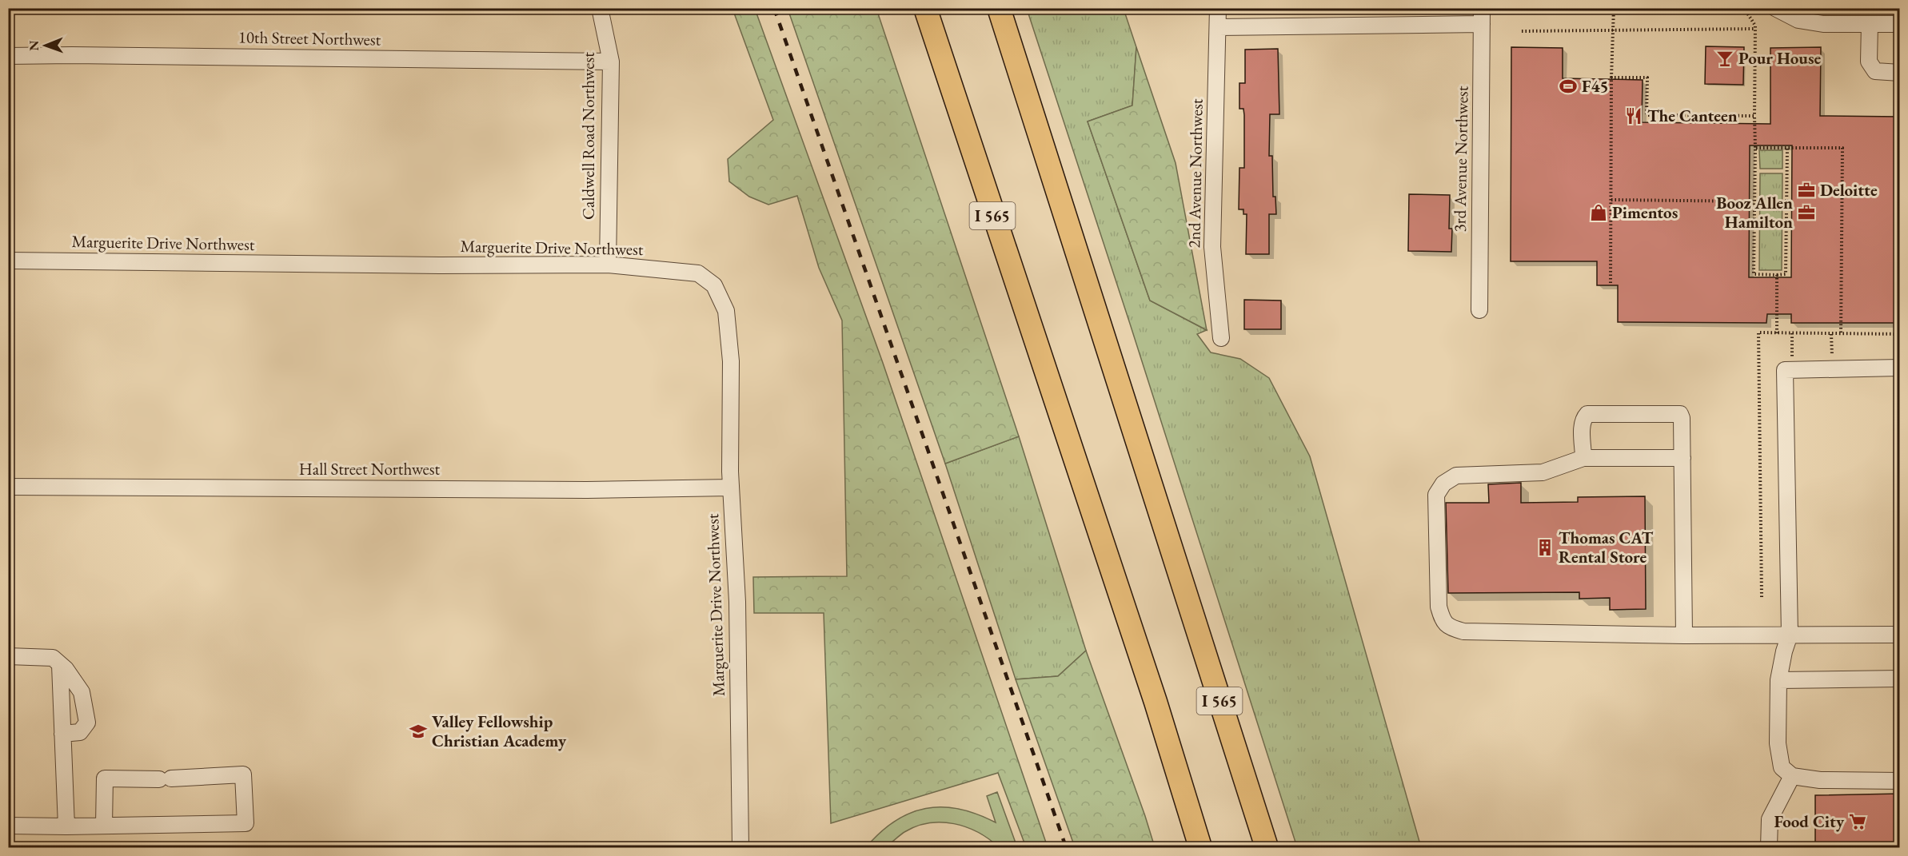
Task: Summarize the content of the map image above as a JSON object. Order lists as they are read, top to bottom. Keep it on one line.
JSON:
{"streets":{"highway":["I 565"],"street":["10th Street Northwest","Caldwell Road Northwest","3rd Avenue Northwest","2nd Avenue Northwest","Marguerite Drive Northwest","Hall Street Northwest"]},"crossings":[["10th Street Northwest","Caldwell Road Northwest"],["Caldwell Road Northwest","Marguerite Drive Northwest"],["Marguerite Drive Northwest","Hall Street Northwest"]],"places":{"bar":["Pour House"],"sports":["F45"],"restaurant":["The Canteen"],"office":["Deloitte","Booz Allen Hamilton"],"shop":["Pimentos"],"building":["Thomas CAT Rental Store"],"school or university":["Valley Fellowship Christian Academy"],"supermarket":["Food City"]},"north":"left"}
